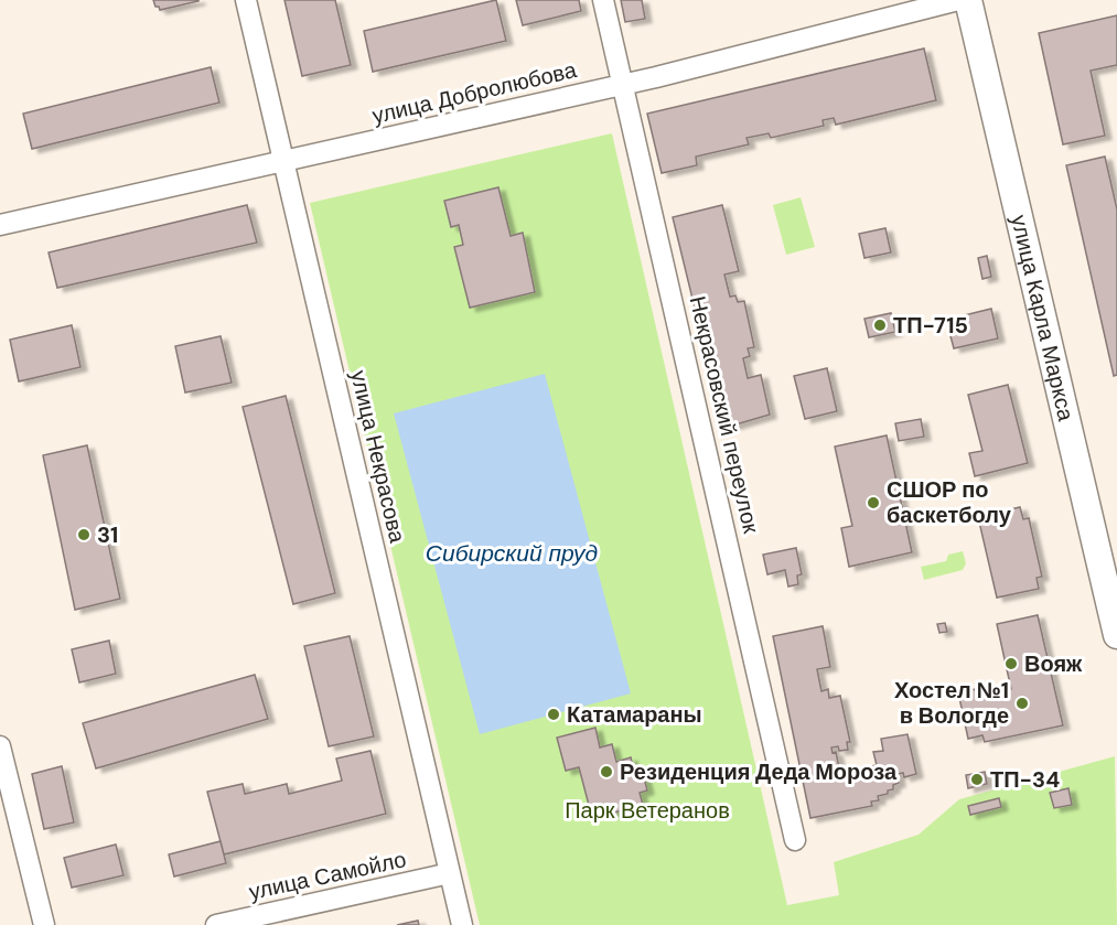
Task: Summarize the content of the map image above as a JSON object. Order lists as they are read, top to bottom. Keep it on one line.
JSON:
{"streets":{"street":["улица Добролюбова","улица Карла Маркса","Некрасовский переулок","улица Некрасова","улица Самойло"]},"crossings":[["улица Добролюбова","Некрасовский переулок"],["улица Добролюбова","улица Некрасова"],["улица Некрасова","улица Самойло"]],"water":["Сибирский пруд"],"parks":["Парк Ветеранов"],"places":["ТП-715","СШОР по баскетболу","31","Вояж","Хостел №1 в Вологде","Катамараны","Резиденция Деда Мороза","ТП-34"]}
